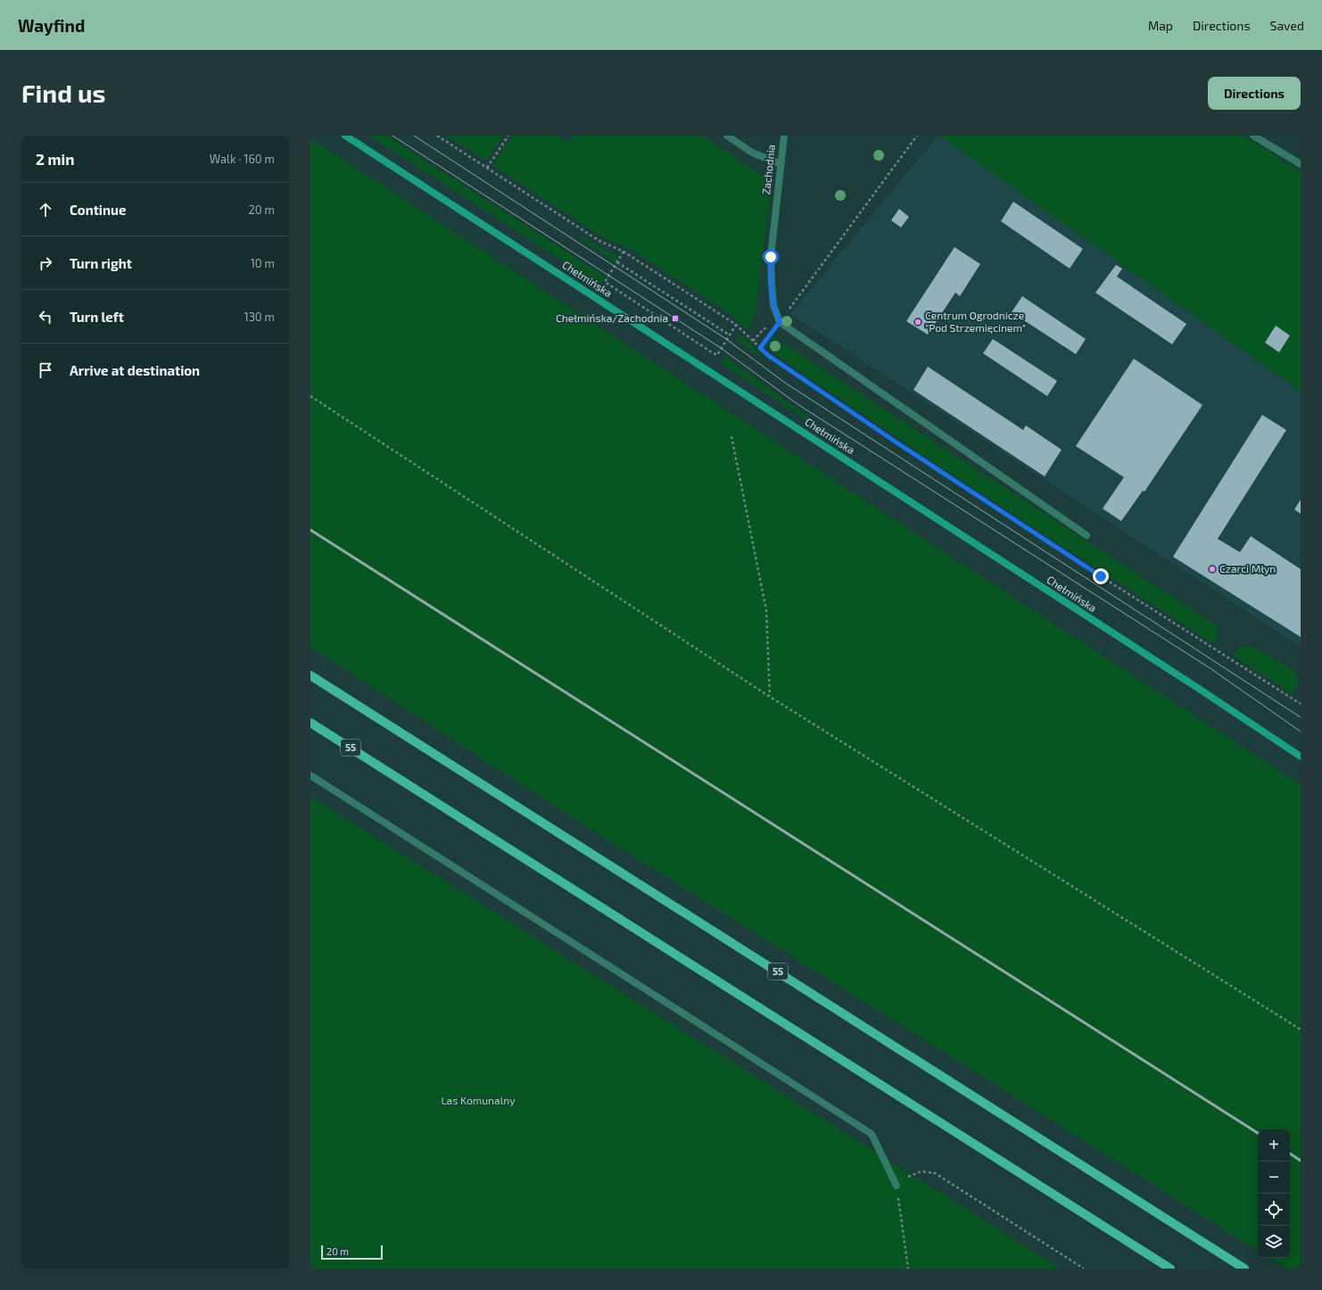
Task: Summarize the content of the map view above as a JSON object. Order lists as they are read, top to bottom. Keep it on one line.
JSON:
{"streets":{"main road":["Chełmińska","55"],"street":["Zachodnia"]},"parks":["Las Komunalny"],"places":{"transit":["Chełmińska/Zachodnia"],"other":["Centrum Ogrodnicze \"Pod Strzemięcinem\"","Czarci Młyn"]},"scale_bar":"20 m","page":{"header":"Wayfind","nav":["Map","Directions","Saved"],"buttons":"Directions","title":"Find us","heading":["2 min","Walk · 160 m"],"list":[["Continue","20 m"],["Turn right","10 m"],["Turn left","130 m"],"Arrive at destination"],"map_buttons":["+","−"],"scale":"20 m"}}
